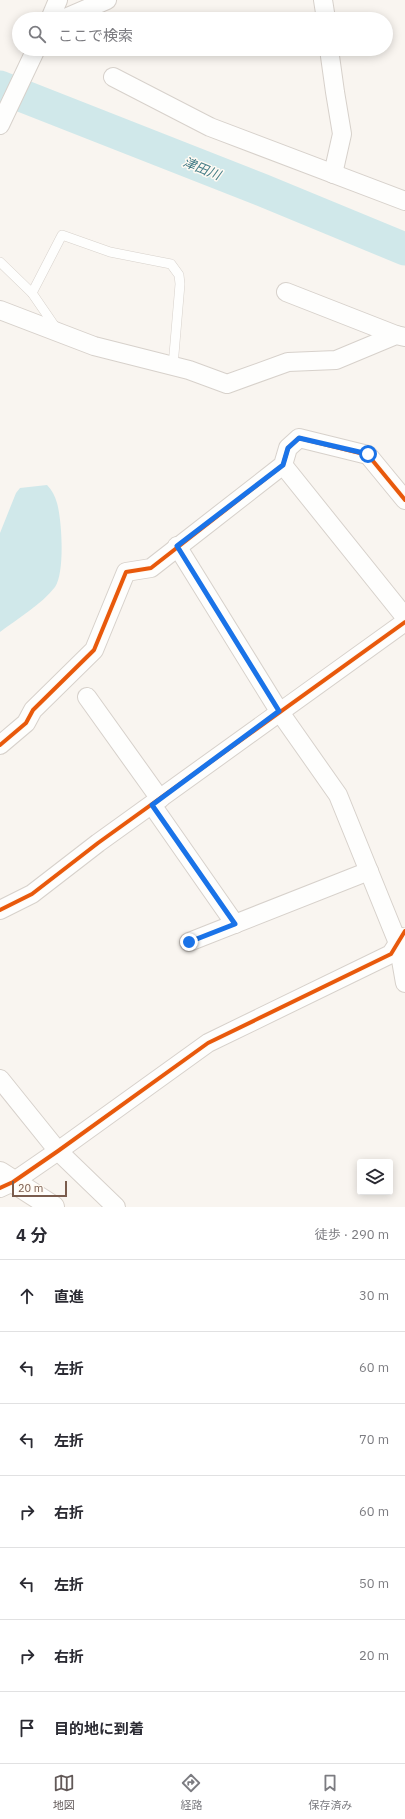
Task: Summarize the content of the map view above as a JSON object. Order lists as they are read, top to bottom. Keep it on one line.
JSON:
{"water":["津田川"],"scale_bar":"20 m","page":{"search":"ここで検索","scale":"20 m","heading":["4 分","徒歩 · 290 m"],"list":[["直進","30 m"],["左折","60 m"],["左折","70 m"],["右折","60 m"],["左折","50 m"],["右折","20 m"],"目的地に到着"],"nav":["地図","経路","保存済み"]}}
